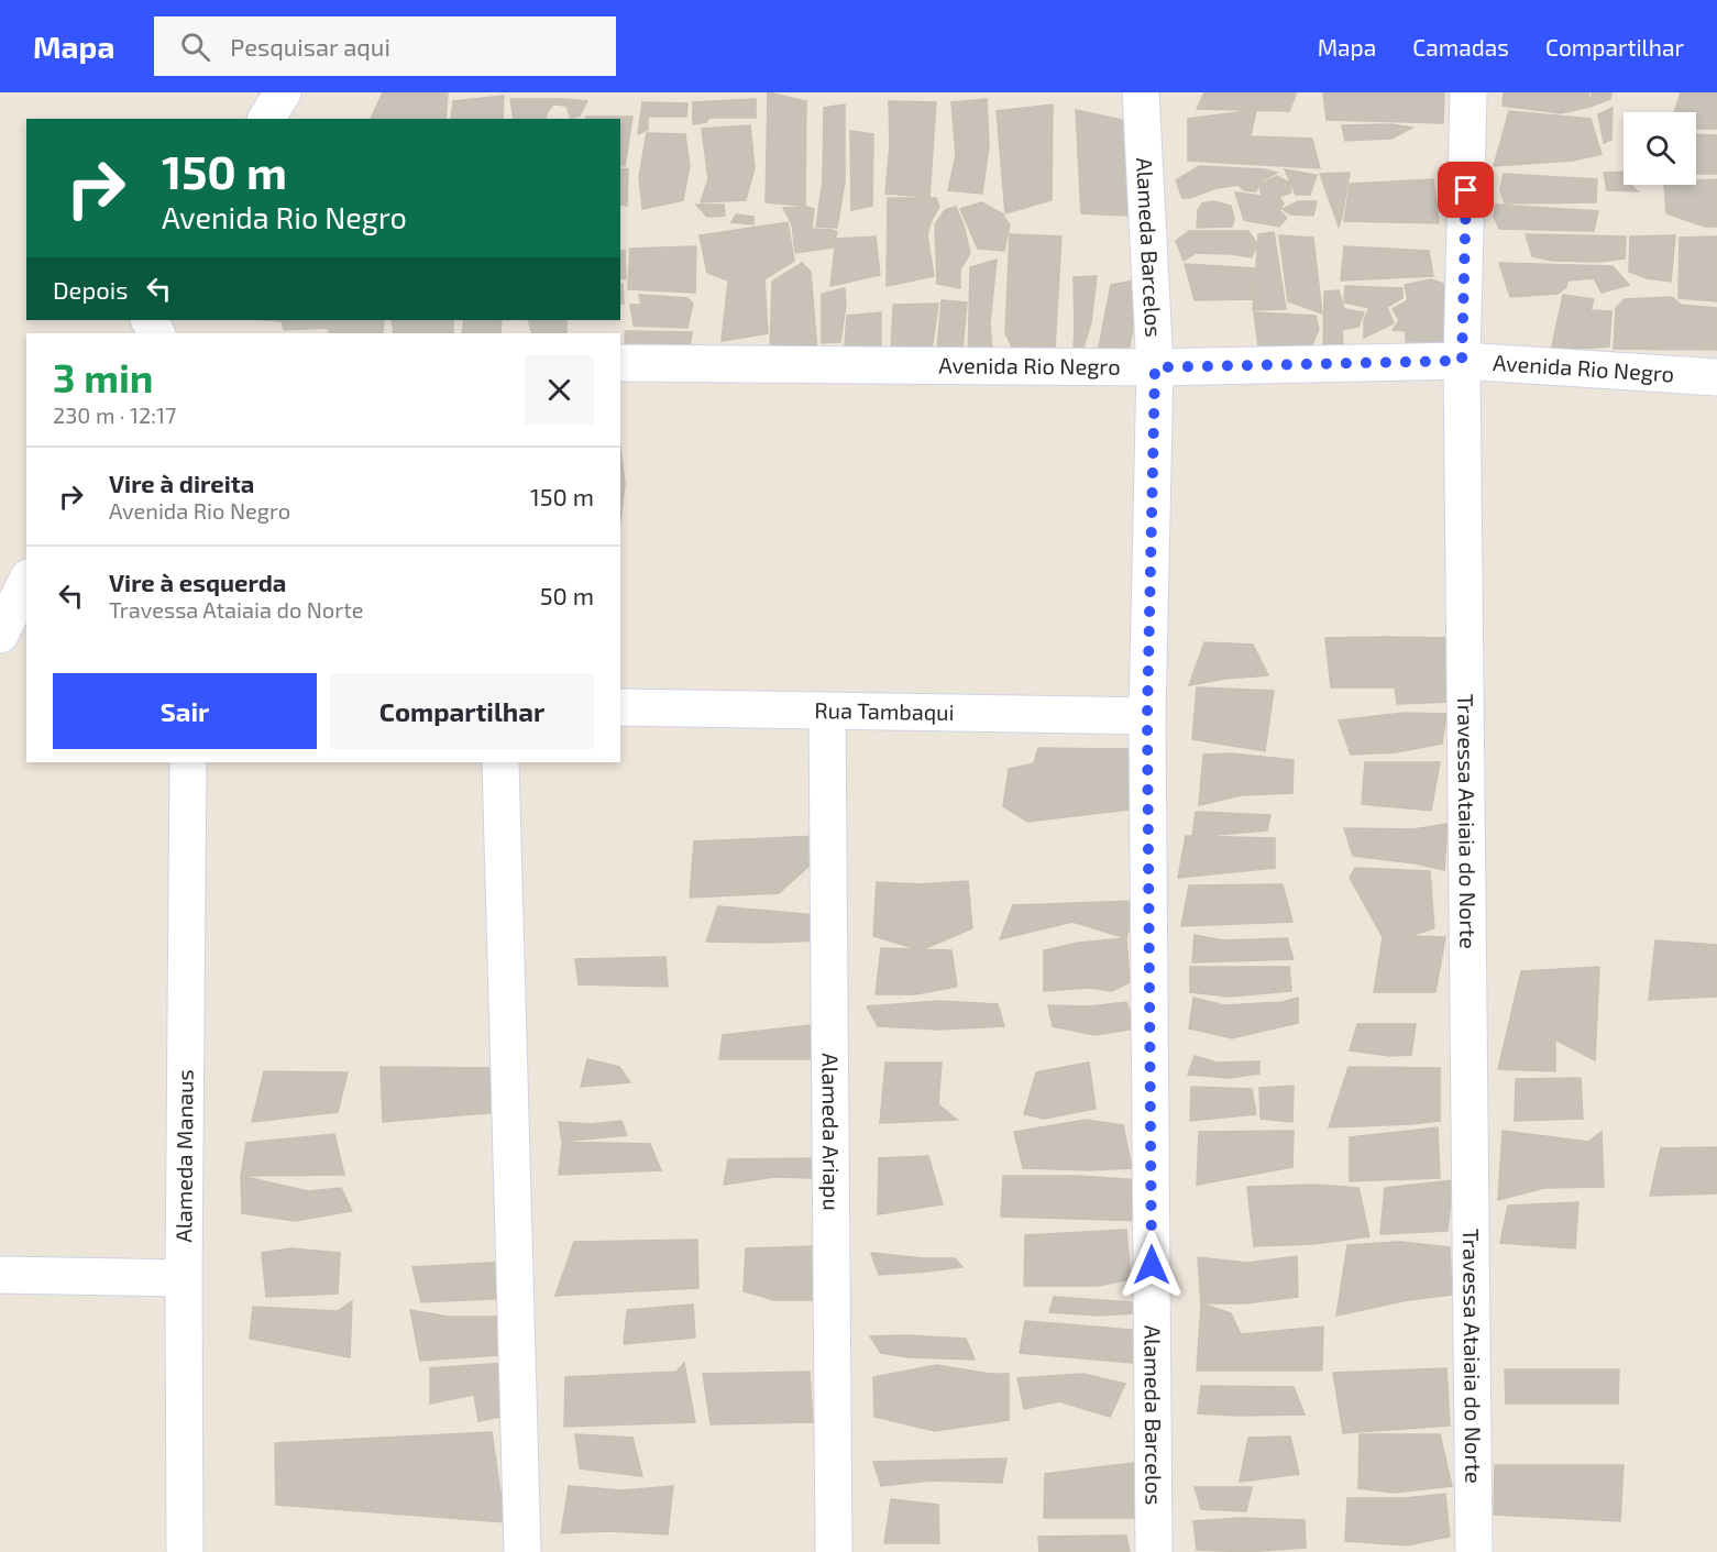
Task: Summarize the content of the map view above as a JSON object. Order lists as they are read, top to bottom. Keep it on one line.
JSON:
{"streets":{"street":["Alameda Barcelos","Avenida Rio Negro","Rua Tambaqui","Travessa Ataiaia do Norte","Alameda Ariapu","Alameda Manaus"]},"crossings":[["Alameda Barcelos","Avenida Rio Negro"],["Alameda Barcelos","Rua Tambaqui"],["Avenida Rio Negro","Travessa Ataiaia do Norte"],["Rua Tambaqui","Alameda Ariapu"]],"page":{"header":"Mapa","search":"Pesquisar aqui","nav":["Mapa","Camadas","Compartilhar"],"turn":["150 m","Avenida Rio Negro"],"then":"Depois","heading":["3 min","230 m · 12:17"],"list":[{"name":"Vire à direita","note":"Avenida Rio Negro","value":"150 m"},{"name":"Vire à esquerda","note":"Travessa Ataiaia do Norte","value":"50 m"}],"buttons":["Sair","Compartilhar"]}}
